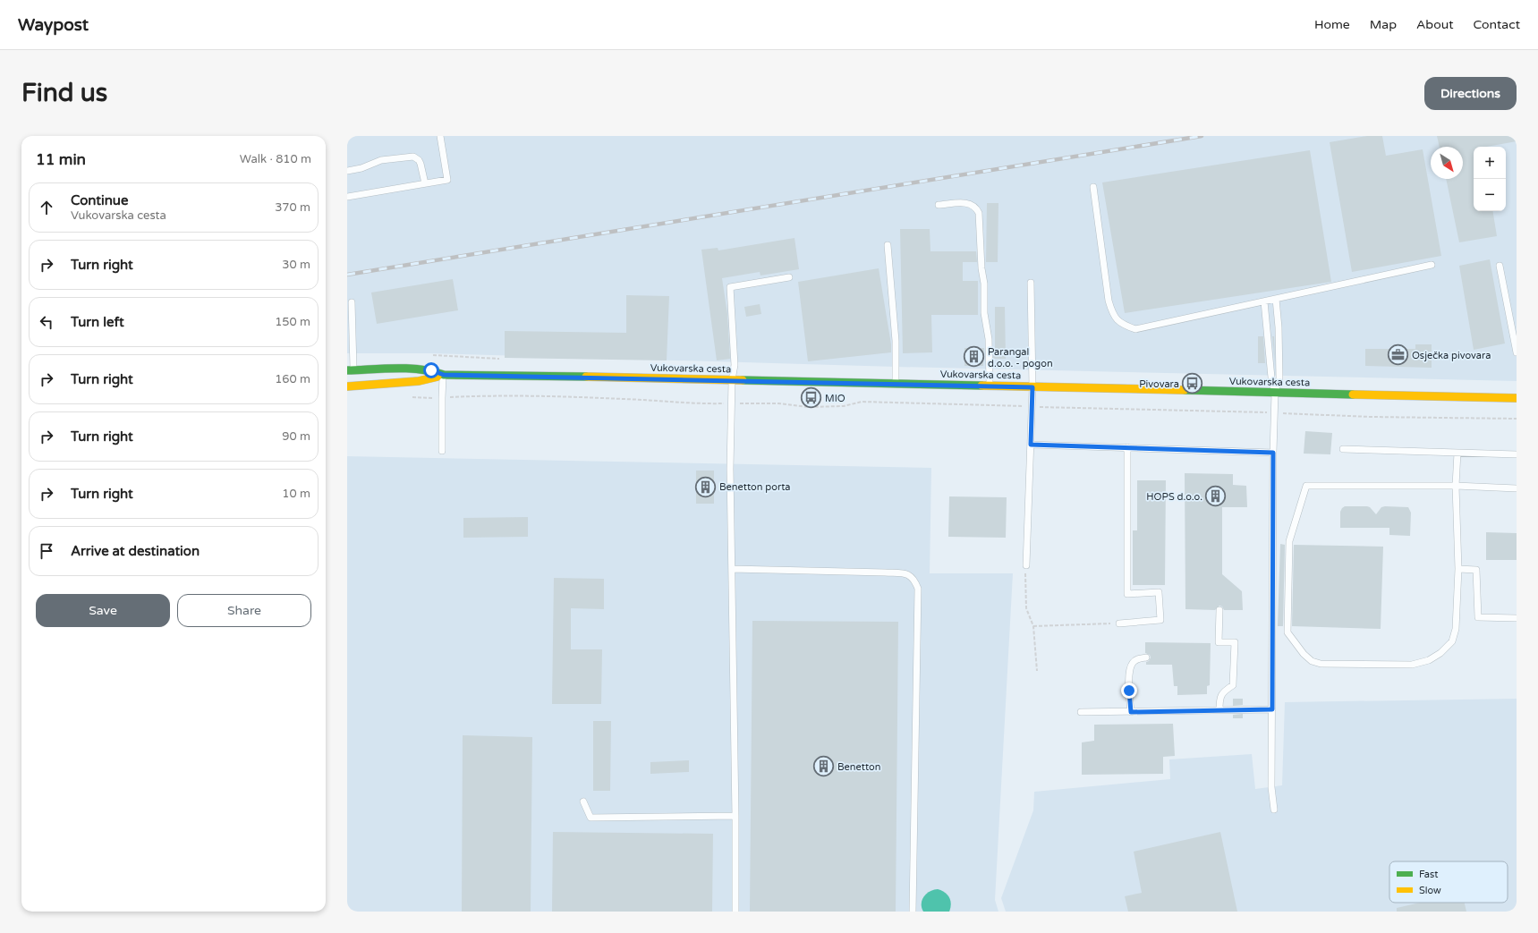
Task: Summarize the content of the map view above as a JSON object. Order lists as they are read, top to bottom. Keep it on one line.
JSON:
{"streets":{"main road":["Vukovarska cesta"]},"places":{"office":["Osječka pivovara"],"building":["Parangal d.o.o. - pogon","Benetton porta","HOPS d.o.o.","Benetton"],"bus stop":["Pivovara","MIO"]},"legend":["Fast","Slow"],"north":"bottom right","page":{"header":"Waypost","nav":["Home","Map","About","Contact"],"buttons":["Directions",["Save","Share"]],"title":"Find us","heading":["11 min","Walk · 810 m"],"map_buttons":["+","−"],"list":[["Continue","Vukovarska cesta","370 m"],["Turn right","30 m"],["Turn left","150 m"],["Turn right","160 m"],["Turn right","90 m"],["Turn right","10 m"],"Arrive at destination"]}}
